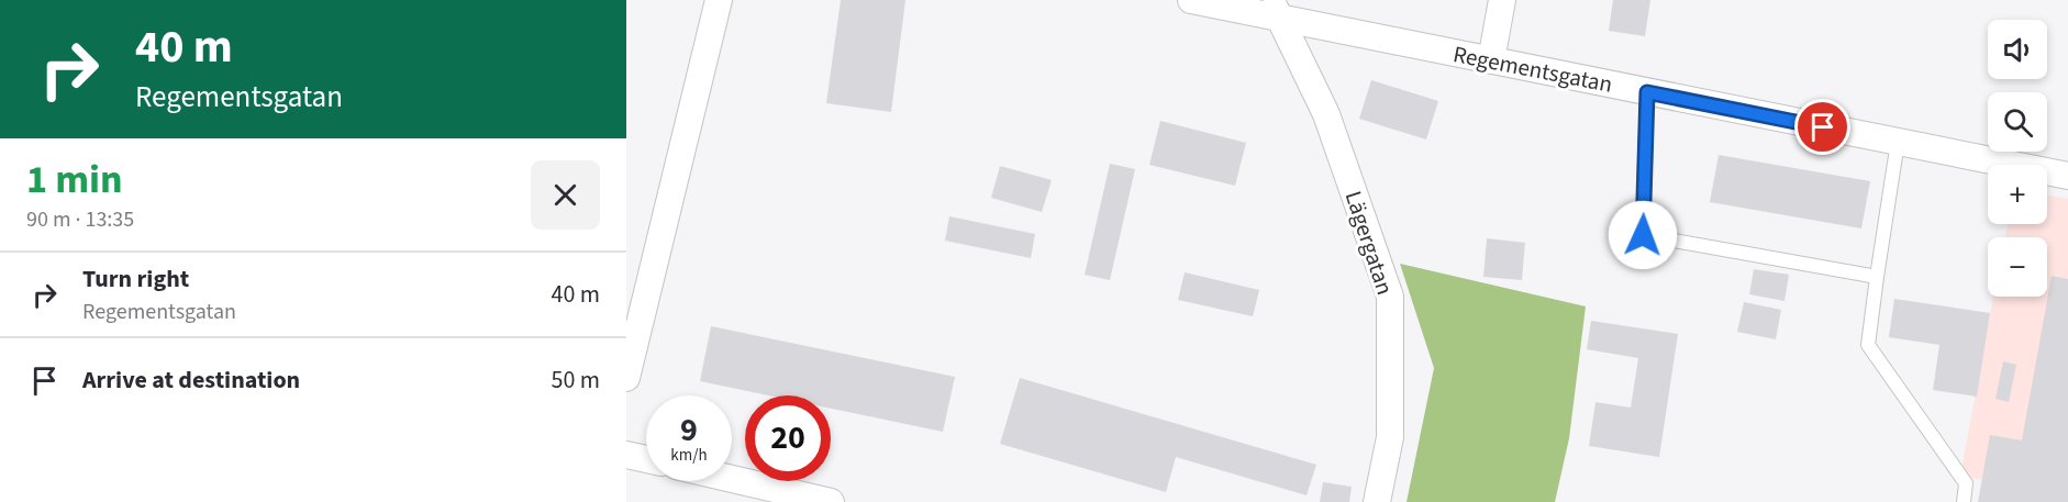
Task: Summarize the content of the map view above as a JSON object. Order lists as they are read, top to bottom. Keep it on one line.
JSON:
{"streets":{"street":["Regementsgatan","Lägergatan"]},"crossings":[["Regementsgatan","Lägergatan"]],"page":{"turn":["40 m","Regementsgatan"],"map_buttons":["+","−"],"heading":["1 min","90 m · 13:35"],"list":[{"name":"Turn right","note":"Regementsgatan","value":"40 m"},{"name":"Arrive at destination","value":"50 m"}],"speed":"9 km/h","limit":"20"}}
